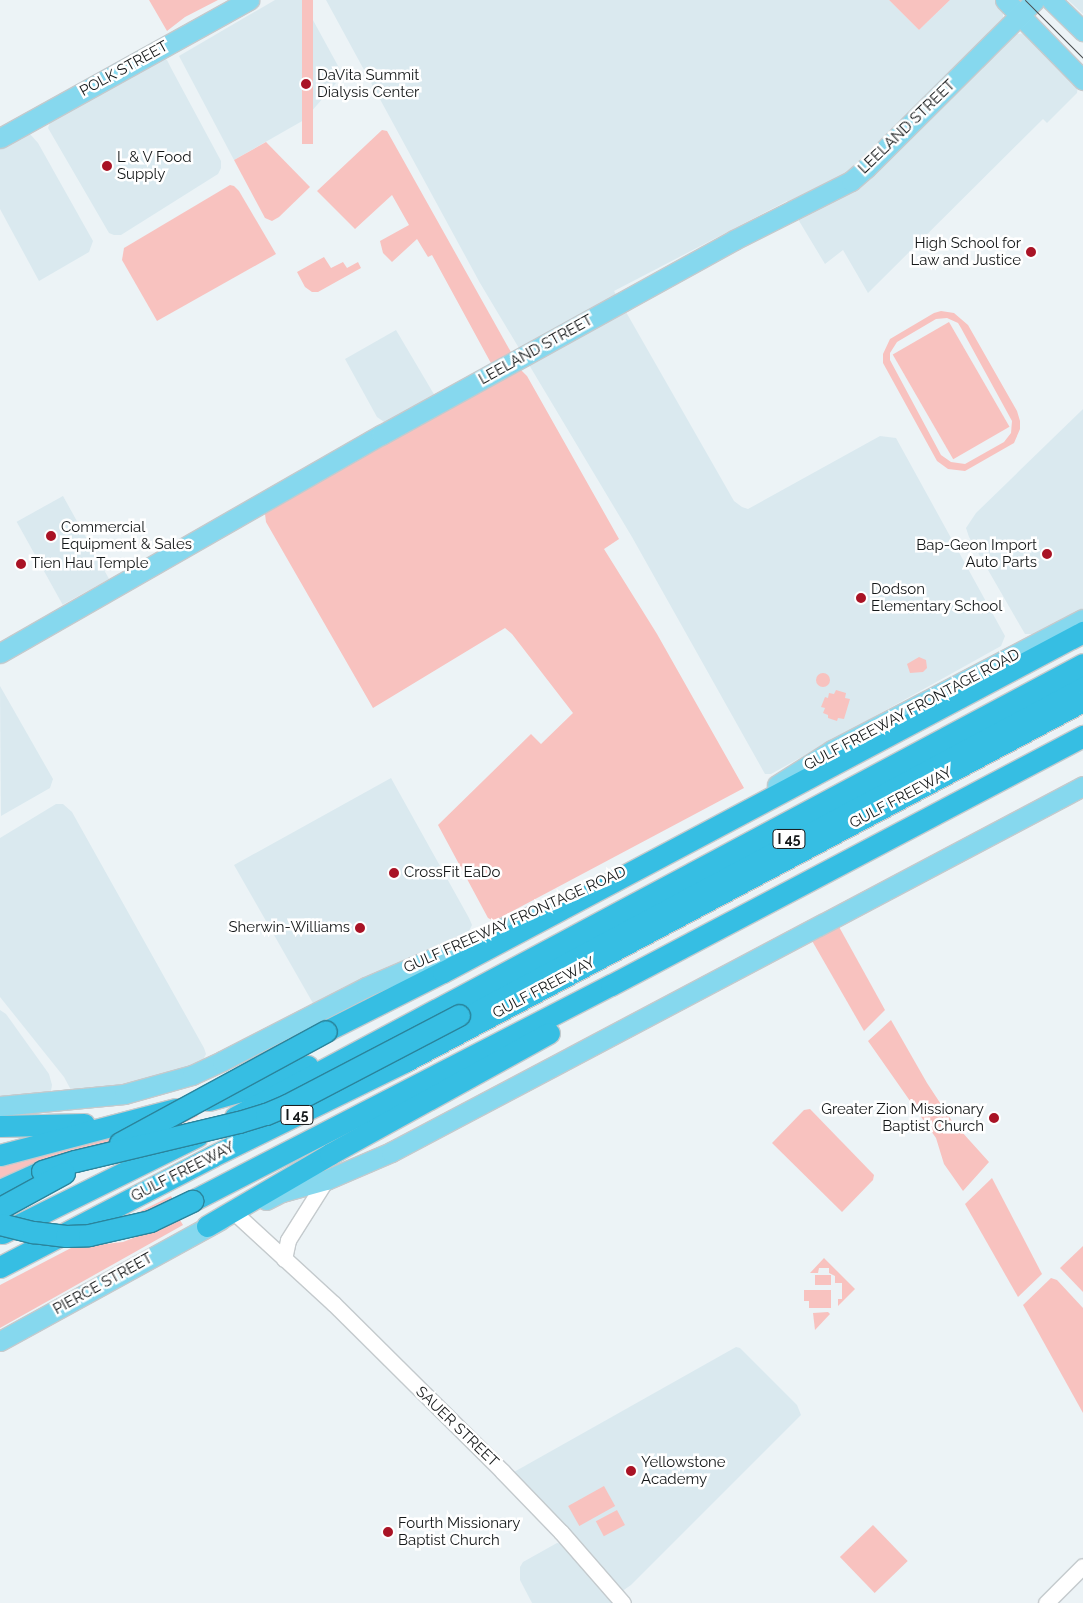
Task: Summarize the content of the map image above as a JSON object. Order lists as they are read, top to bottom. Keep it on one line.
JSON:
{"streets":{"highway":["GULF FREEWAY","I 45"],"main road":["POLK STREET","LEELAND STREET","GULF FREEWAY FRONTAGE ROAD","PIERCE STREET"],"street":["SAUER STREET"]},"places":["DaVita Summit Dialysis Center","L & V Food Supply","High School for Law and Justice","Commercial Equipment & Sales","Bap-Geon Import Auto Parts","Tien Hau Temple","Dodson Elementary School","CrossFit EaDo","Sherwin-Williams","Greater Zion Missionary Baptist Church","Yellowstone Academy","Fourth Missionary Baptist Church"]}
